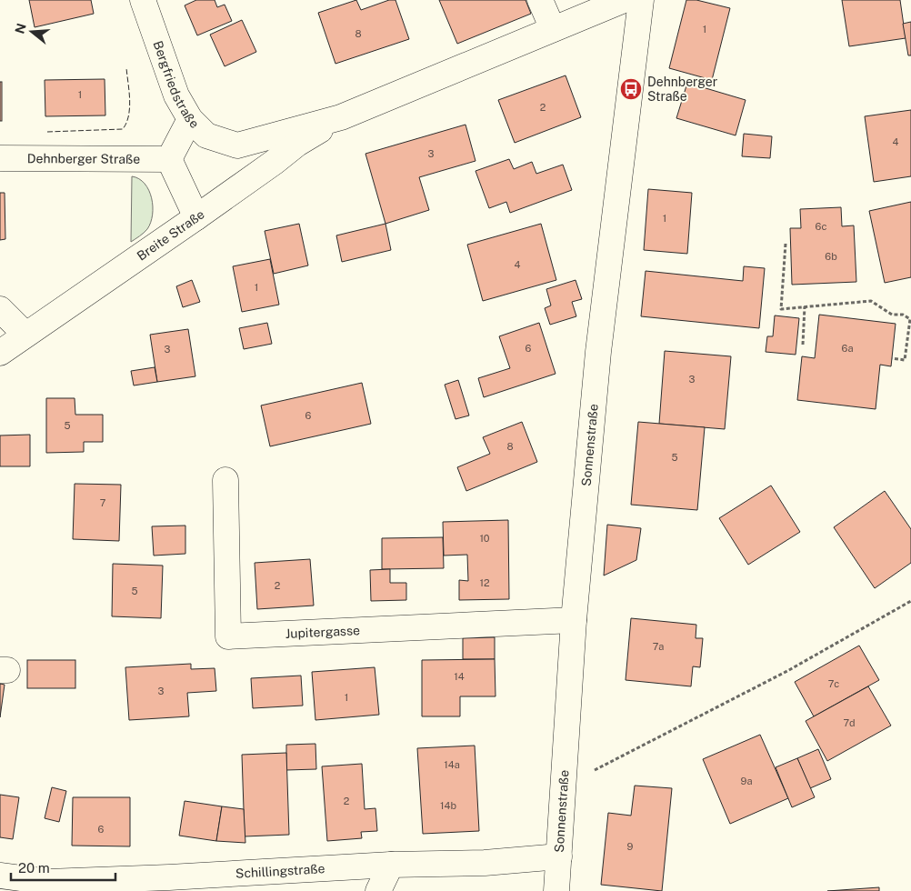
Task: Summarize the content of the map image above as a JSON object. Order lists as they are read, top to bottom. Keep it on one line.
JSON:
{"streets":{"street":["Bergfriedstraße","Dehnberger Straße","Breite Straße","Sonnenstraße","Jupitergasse","Schillingstraße"]},"crossings":[["Bergfriedstraße","Breite Straße"],["Sonnenstraße","Jupitergasse"],["Sonnenstraße","Schillingstraße"]],"places":{"bus stop":["Dehnberger Straße"]},"house_numbers":["1","8","1","2","4","3","1","6c","6b","4","1","6","6a","3","3","6","5","8","5","7","10","12","2","5","7a","14","7c","3","1","7d","14a","9a","2","14b","6","9"],"scale_bar":"20 m","north":"left"}
